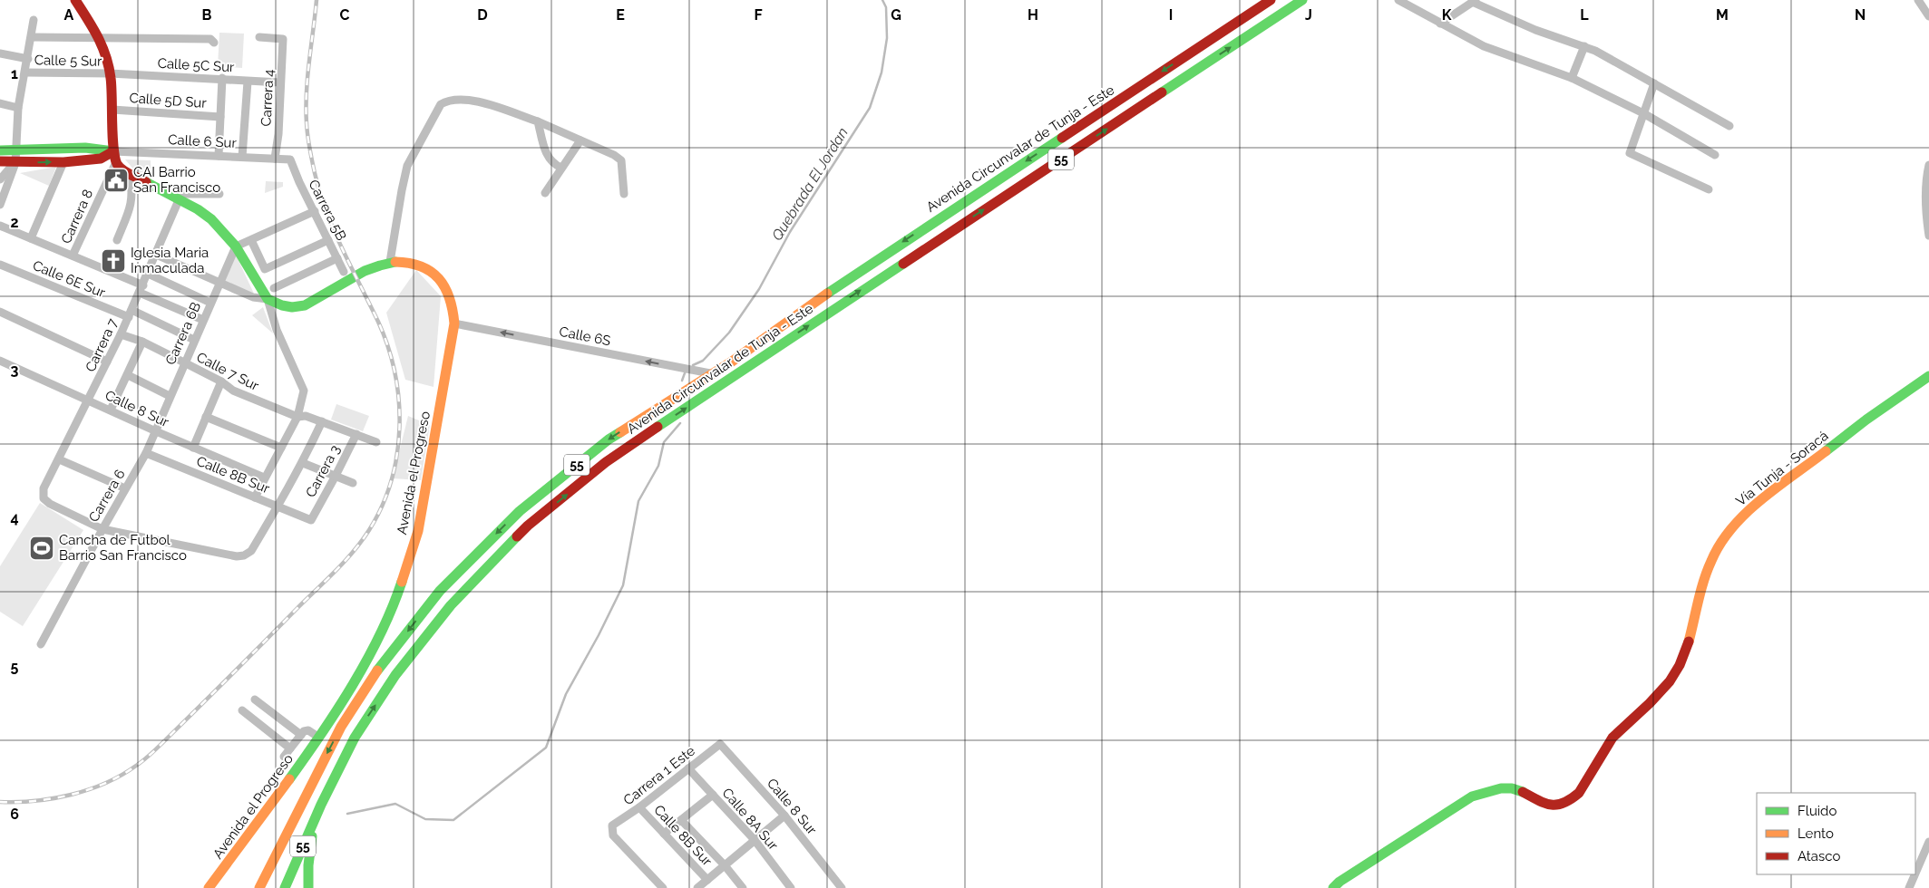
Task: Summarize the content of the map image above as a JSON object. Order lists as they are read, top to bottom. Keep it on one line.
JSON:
{"streets":{"main road":["Calle 6 Sur","Avenida Circunvalar de Tunja - Este","55","Vía Tunja - Soracá","Avenida el Progreso"],"street":["Calle 5 Sur","Calle 5C Sur","Carrera 4","Calle 5D Sur","Carrera 5B","Carrera 8","Calle 6E Sur","Carrera 6B","Calle 6S","Carrera 7","Calle 7 Sur","Calle 8 Sur","Carrera 3","Calle 8B Sur","Carrera 6","Carrera 1 Este","Calle 8A Sur"]},"crossings":[["Calle 5 Sur","Calle 5C Sur"],["Calle 5C Sur","Carrera 4"],["Carrera 4","Calle 6 Sur"],["Calle 6 Sur","Carrera 5B"],["Avenida Circunvalar de Tunja - Este","Calle 6S"],["Calle 6E Sur","Carrera 7"],["Carrera 6B","Calle 7 Sur"],["Carrera 6B","Calle 8 Sur"],["Carrera 6B","Carrera 6"],["Calle 6S","Avenida el Progreso"],["Carrera 7","Calle 7 Sur"],["Carrera 7","Calle 8 Sur"],["Carrera 7","Carrera 6"],["Calle 7 Sur","Carrera 3"],["Calle 8 Sur","Carrera 6"],["Calle 8 Sur","Carrera 1 Este"],["Carrera 3","Calle 8B Sur"],["Calle 8B Sur","Carrera 6"],["Calle 8B Sur","Carrera 1 Este"],["Carrera 1 Este","Calle 8A Sur"]],"one_way":["Calle 6S"],"water":["Quebrada El Jordan"],"places":{"public building":["CAI Barrio San Francisco"],"church":["Iglesia Maria Inmaculada"],"sports":["Cancha de Futbol Barrio San Francisco"]},"legend":["Fluido","Lento","Atasco"],"grid":{"columns":["A","B","C","D","E","F","G","H","I","J","K","L","M","N"],"rows":["1","2","3","4","5","6"]}}
